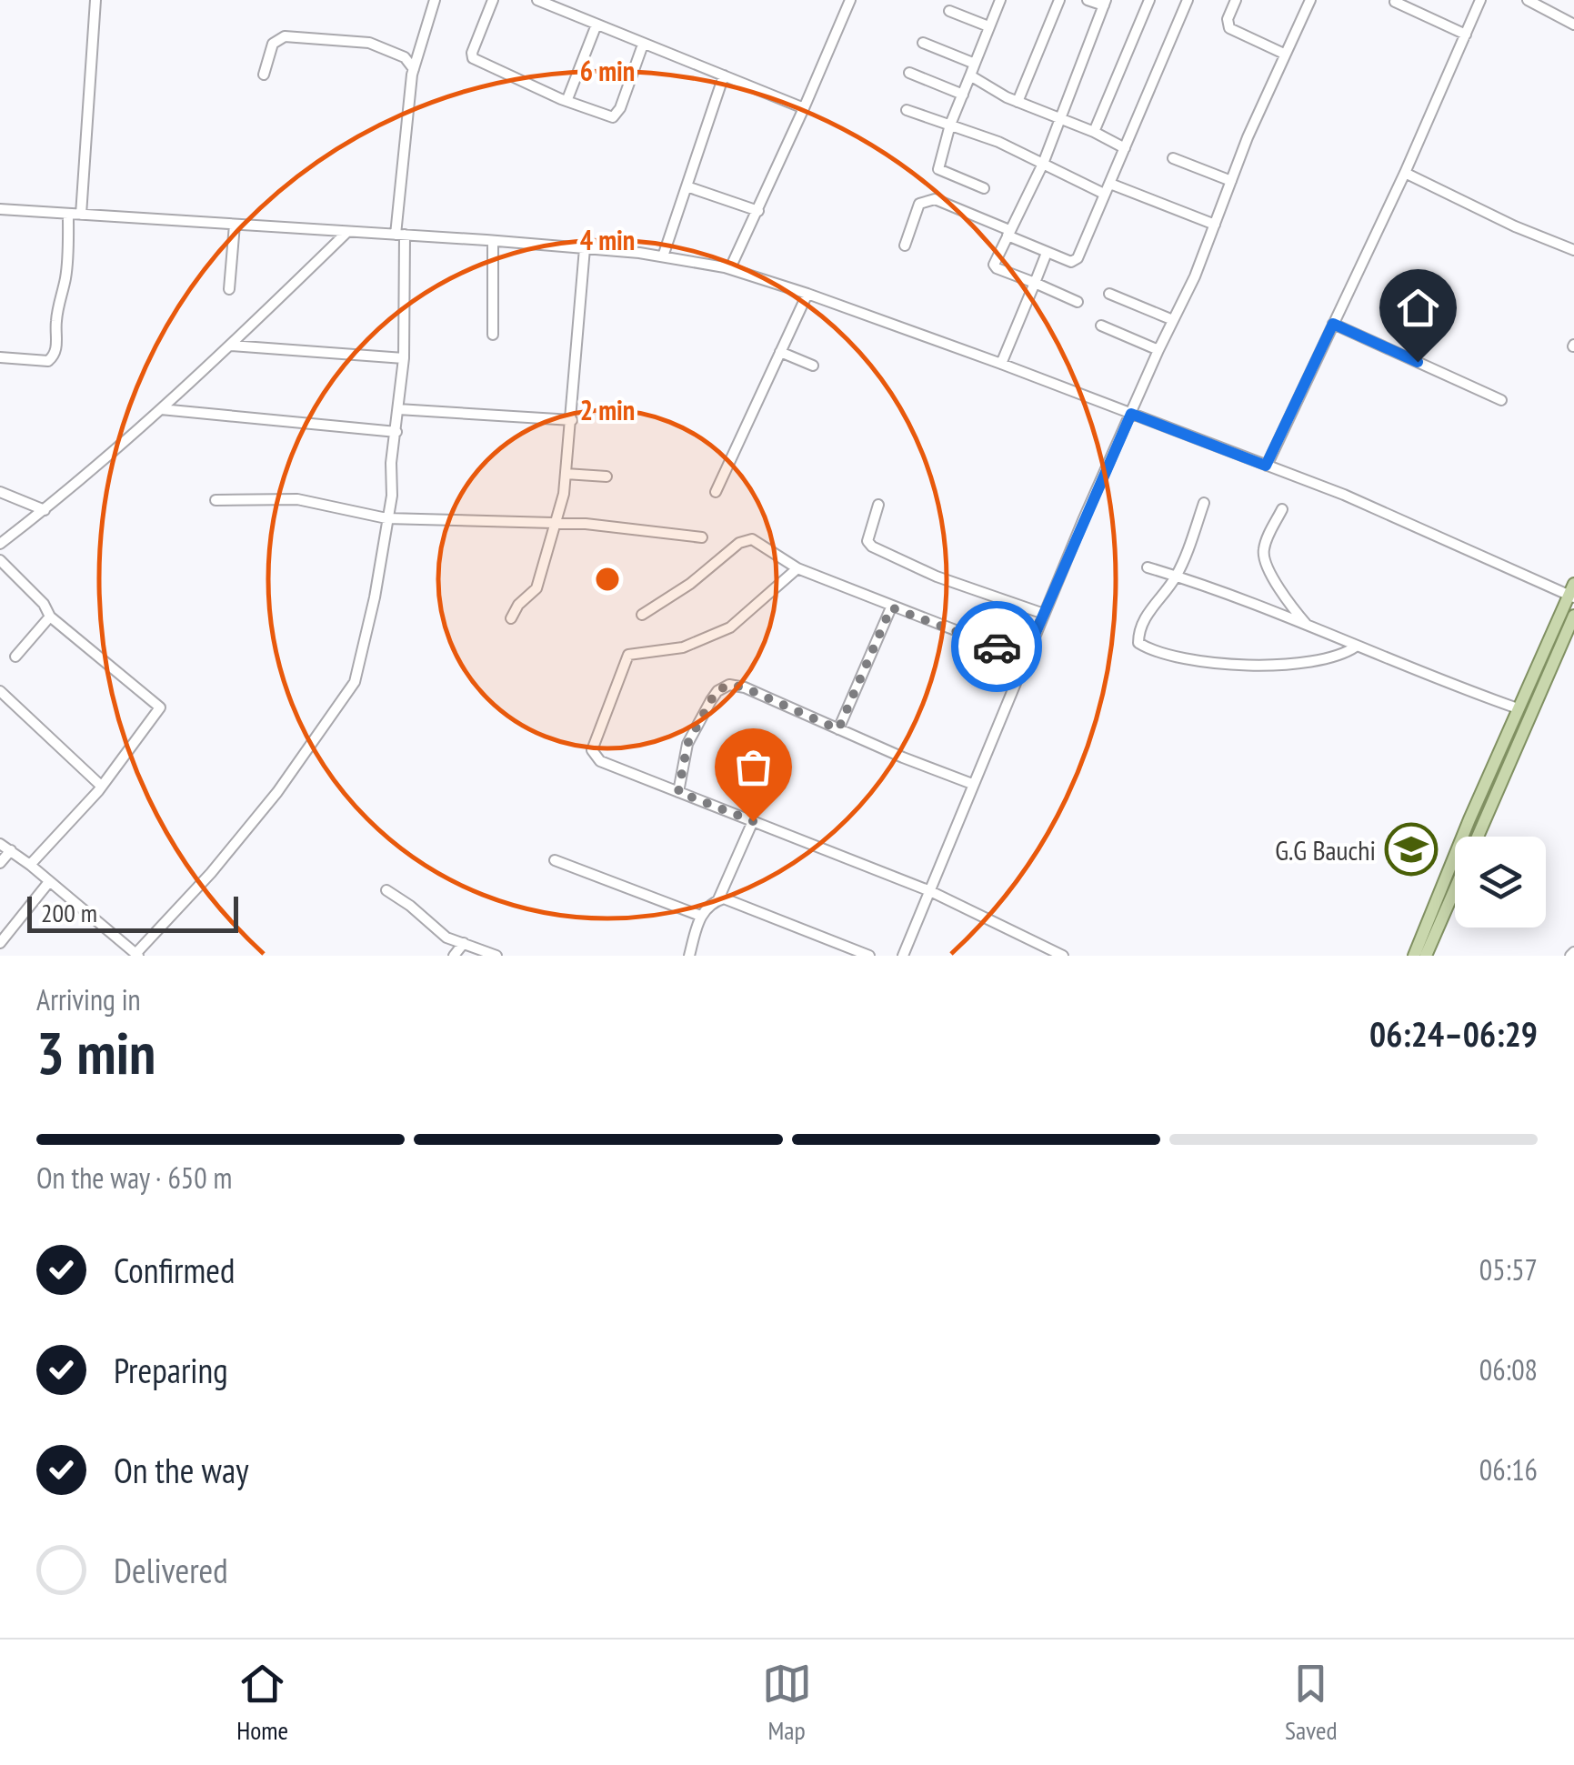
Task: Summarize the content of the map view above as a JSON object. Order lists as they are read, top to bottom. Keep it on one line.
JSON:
{"places":{"school or university":["G.G Bauchi"]},"scale_bar":"200 m","page":{"scale":"200 m","heading":["3 min","Arriving in","06:24–06:29"],"bar":"On the way · 650 m","list":[["Confirmed","05:57"],["Preparing","06:08"],["On the way","06:16"],"Delivered"],"tabs":["Home","Map","Saved"]},"rings":["6 min","4 min","2 min"]}
